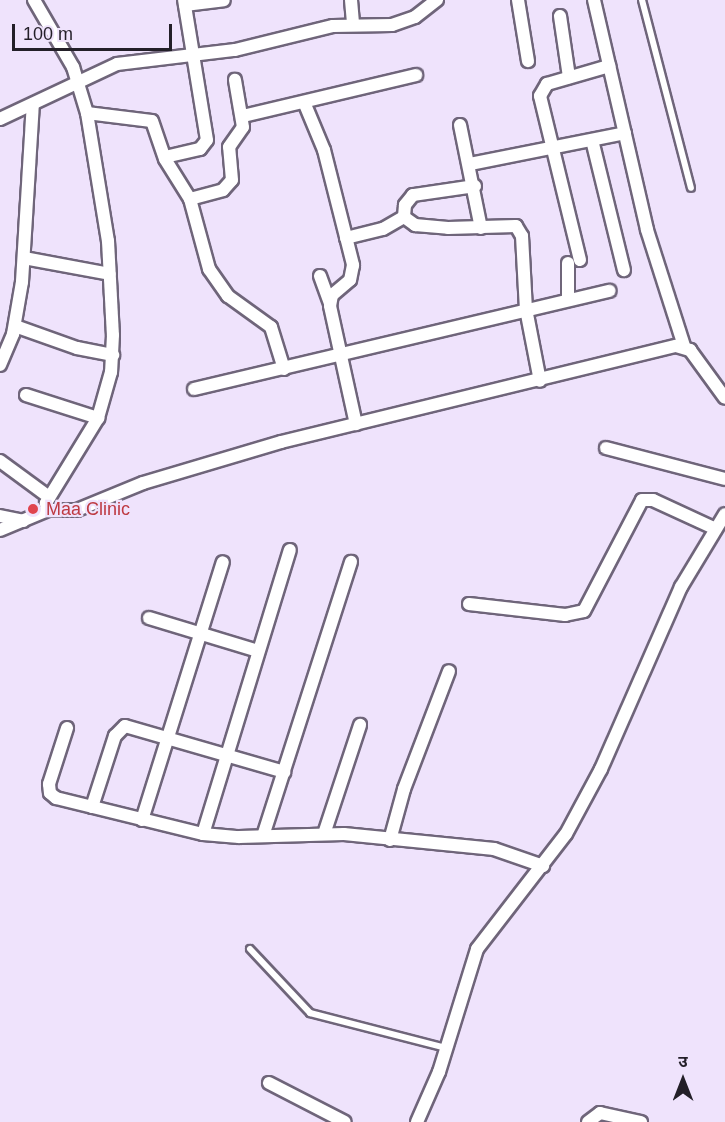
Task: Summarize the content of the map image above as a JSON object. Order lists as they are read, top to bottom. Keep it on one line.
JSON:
{"places":["Maa Clinic"],"scale_bar":"100 m","north":"top"}
